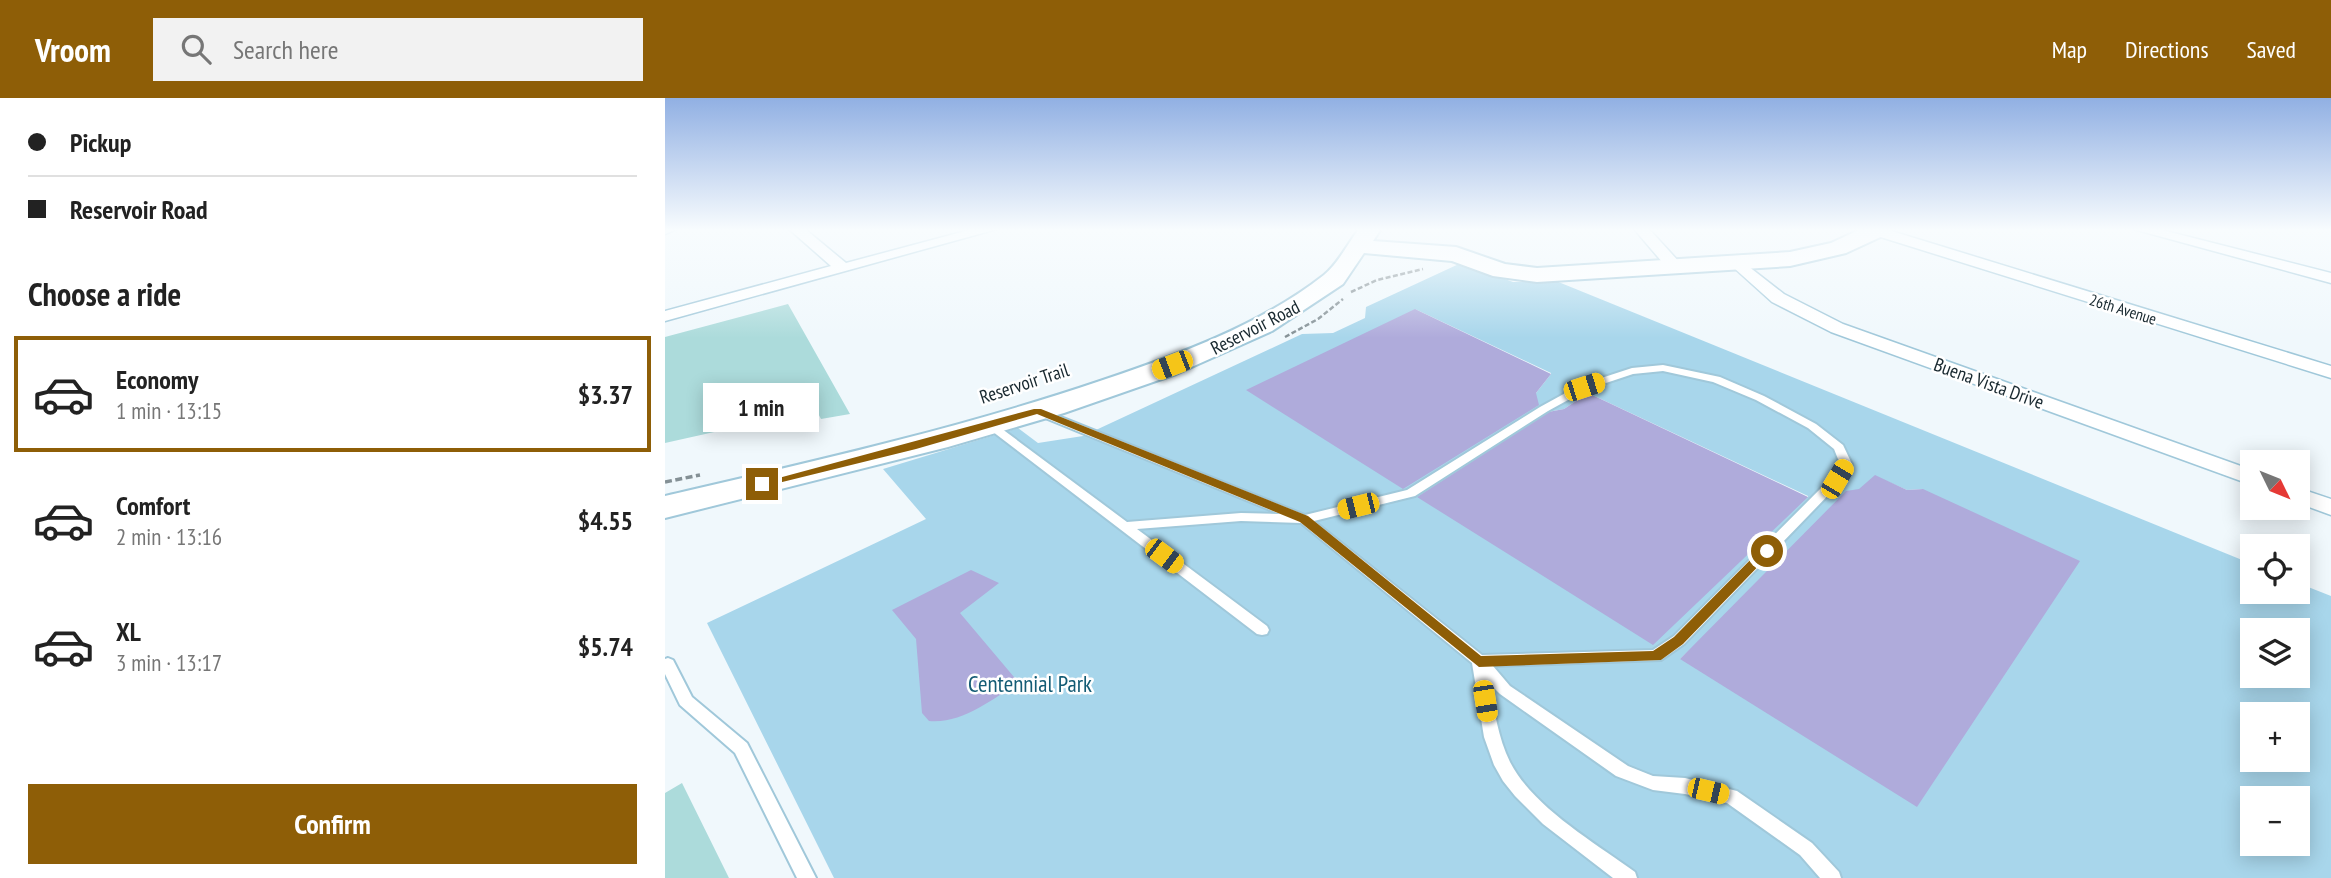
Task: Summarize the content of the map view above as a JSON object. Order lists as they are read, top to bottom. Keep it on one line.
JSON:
{"streets":{"street":["26th Avenue","Reservoir Road","Buena Vista Drive"]},"parks":["Centennial Park"],"north":"bottom right","page":{"header":"Vroom","search":"Search here","nav":["Map","Directions","Saved"],"banner":["Pickup","Reservoir Road"],"heading":"Choose a ride","list":[{"name":"Economy","note":"1 min · 13:15","value":"$3.37"},{"name":"Comfort","note":"2 min · 13:16","value":"$4.55"},{"name":"XL","note":"3 min · 13:17","value":"$5.74"}],"bubble":"1 min","map_buttons":["+","−"],"buttons":"Confirm"}}
